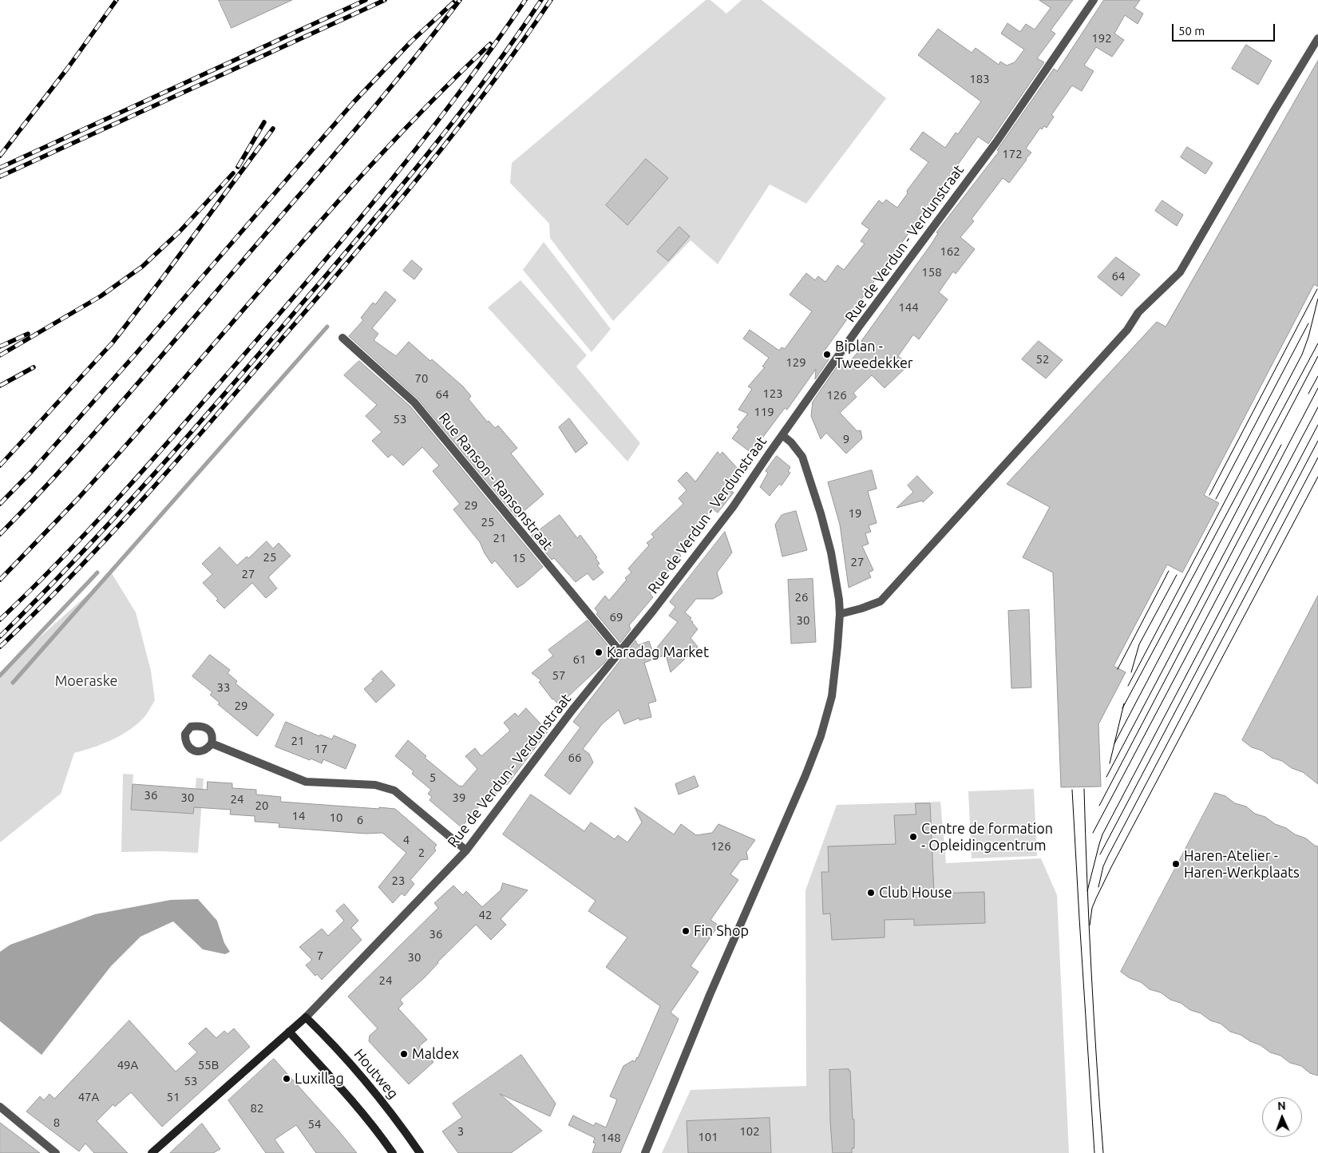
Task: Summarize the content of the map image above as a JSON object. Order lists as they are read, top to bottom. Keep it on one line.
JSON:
{"streets":{"main road":["Houtweg"],"street":["Rue de Verdun - Verdunstraat","Rue Ranson - Ransonstraat"]},"crossings":[["Rue de Verdun - Verdunstraat","Rue Ranson - Ransonstraat"],["Rue de Verdun - Verdunstraat","Houtweg"]],"parks":["Moeraske"],"places":["Biplan - Tweedekker","Karadag Market","Centre de formation - Opleidingcentrum","Haren-Atelier - Haren-Werkplaats","Club House","Fin Shop","Maldex","Luxillag"],"house_numbers":["192","183","172","162","158","64","144","52","129","70","123","64","126","119","53","9","29","19","25","21","25","15","27","27","26","69","30","61","57","33","29","21","17","66","5","36","30","39","24","20","14","10","6","4","126","2","23","42","36","7","30","24","49A","55B","53","47A","51","82","8","54","3","102","101","148"],"scale_bar":"50 m","north":"top"}
